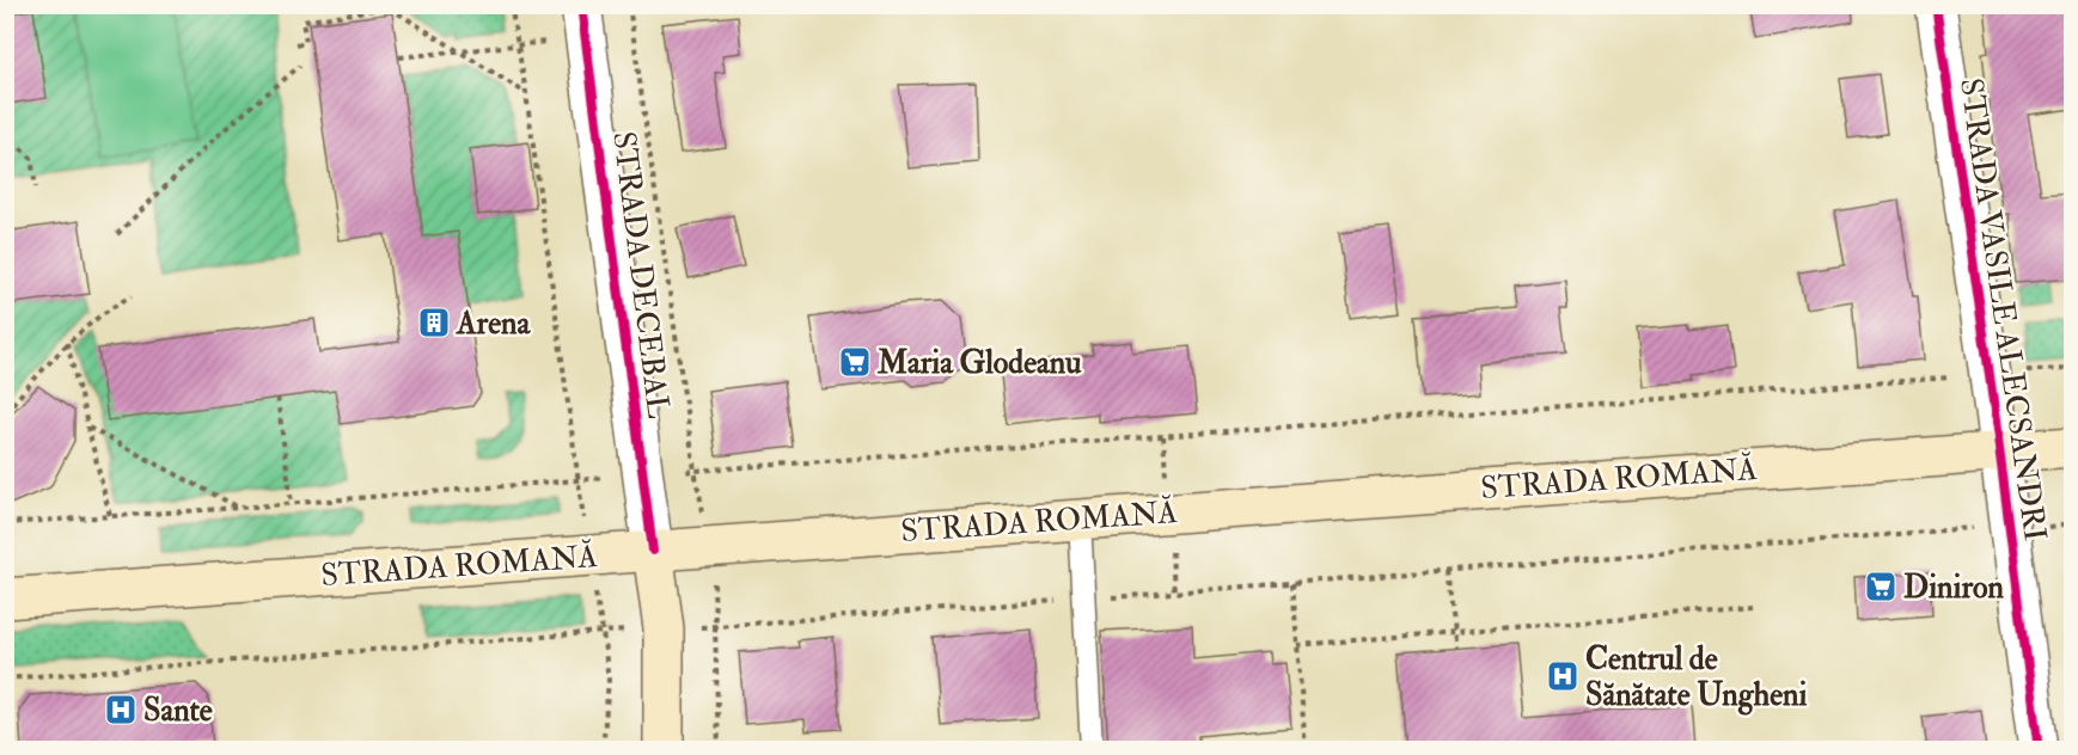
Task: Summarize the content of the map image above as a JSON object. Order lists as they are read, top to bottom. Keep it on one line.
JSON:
{"streets":{"main road":["STRADA DECEBAL","STRADA ROMANĂ"],"street":["STRADA VASILE ALECSANDRI"]},"crossings":[["STRADA DECEBAL","STRADA ROMANĂ"],["STRADA VASILE ALECSANDRI","STRADA ROMANĂ"]],"places":{"building":["Arena"],"supermarket":["Maria Glodeanu","Diniron"],"hospital":["Centrul de Sănătate Ungheni","Sante"]}}
